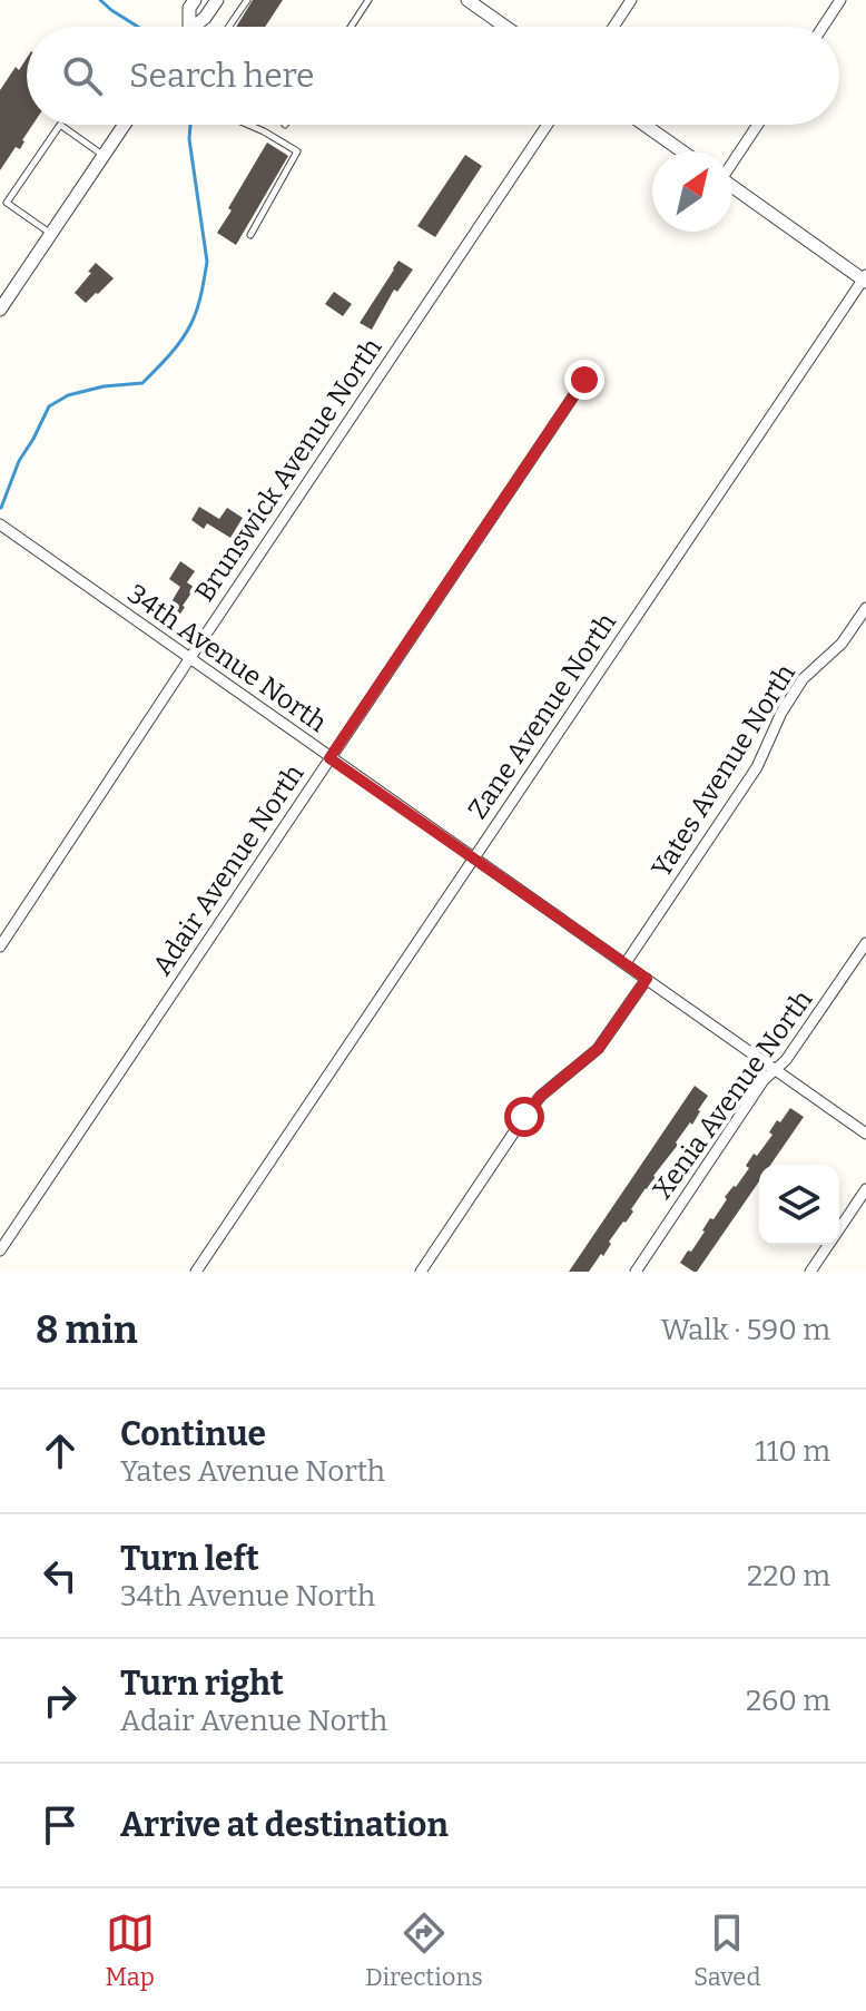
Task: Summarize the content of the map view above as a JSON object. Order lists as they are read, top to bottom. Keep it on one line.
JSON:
{"streets":{"street":["Brunswick Avenue North","34th Avenue North","Zane Avenue North","Yates Avenue North","Adair Avenue North","Xenia Avenue North"]},"crossings":[["Brunswick Avenue North","34th Avenue North"],["34th Avenue North","Zane Avenue North"],["34th Avenue North","Yates Avenue North"],["34th Avenue North","Adair Avenue North"],["34th Avenue North","Xenia Avenue North"]],"north":"top right","page":{"search":"Search here","heading":["8 min","Walk · 590 m"],"list":[["Continue","Yates Avenue North","110 m"],["Turn left","34th Avenue North","220 m"],["Turn right","Adair Avenue North","260 m"],"Arrive at destination"],"nav":["Map","Directions","Saved"]}}
